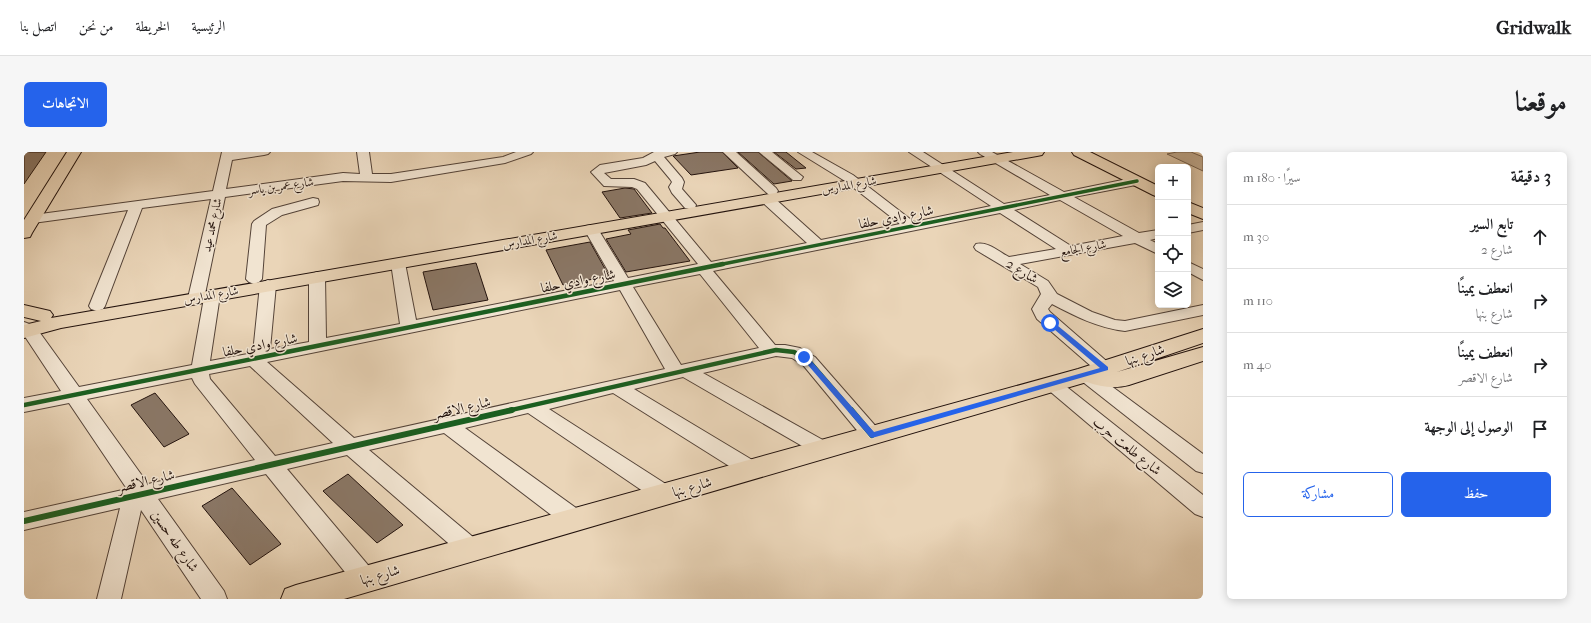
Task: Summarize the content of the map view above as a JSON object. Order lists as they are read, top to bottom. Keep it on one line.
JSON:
{"streets":{"main road":["شارع المدارس","شارع بنها"],"street":["شارع عمر بن ياسر","شارع وادي حلفا","شارع محمد عيد","شارع الجامع","شارع 2","شارع الاقصر","شارع طلعت حرب","شارع طه حسين"]},"crossings":[["شارع المدارس","شارع محمد عيد"],["شارع المدارس","شارع طه حسين"],["شارع عمر بن ياسر","شارع محمد عيد"],["شارع وادي حلفا","شارع محمد عيد"],["شارع وادي حلفا","شارع طه حسين"],["شارع الجامع","شارع 2"],["شارع 2","شارع بنها"],["شارع بنها","شارع الاقصر"],["شارع بنها","شارع طلعت حرب"],["شارع الاقصر","شارع طه حسين"]],"page":{"header":"Gridwalk","nav":["الرئيسية","الخريطة","من نحن","اتصل بنا"],"title":"موقعنا","buttons":["الاتجاهات",["حفظ","مشاركة"]],"heading":["3 دقيقة","سيرًا · 180 m"],"map_buttons":["+","−"],"list":[["تابع السير","شارع 2","30 m"],["انعطف يمينًا","شارع بنها","110 m"],["انعطف يمينًا","شارع الاقصر","40 m"],"الوصول إلى الوجهة"]}}
